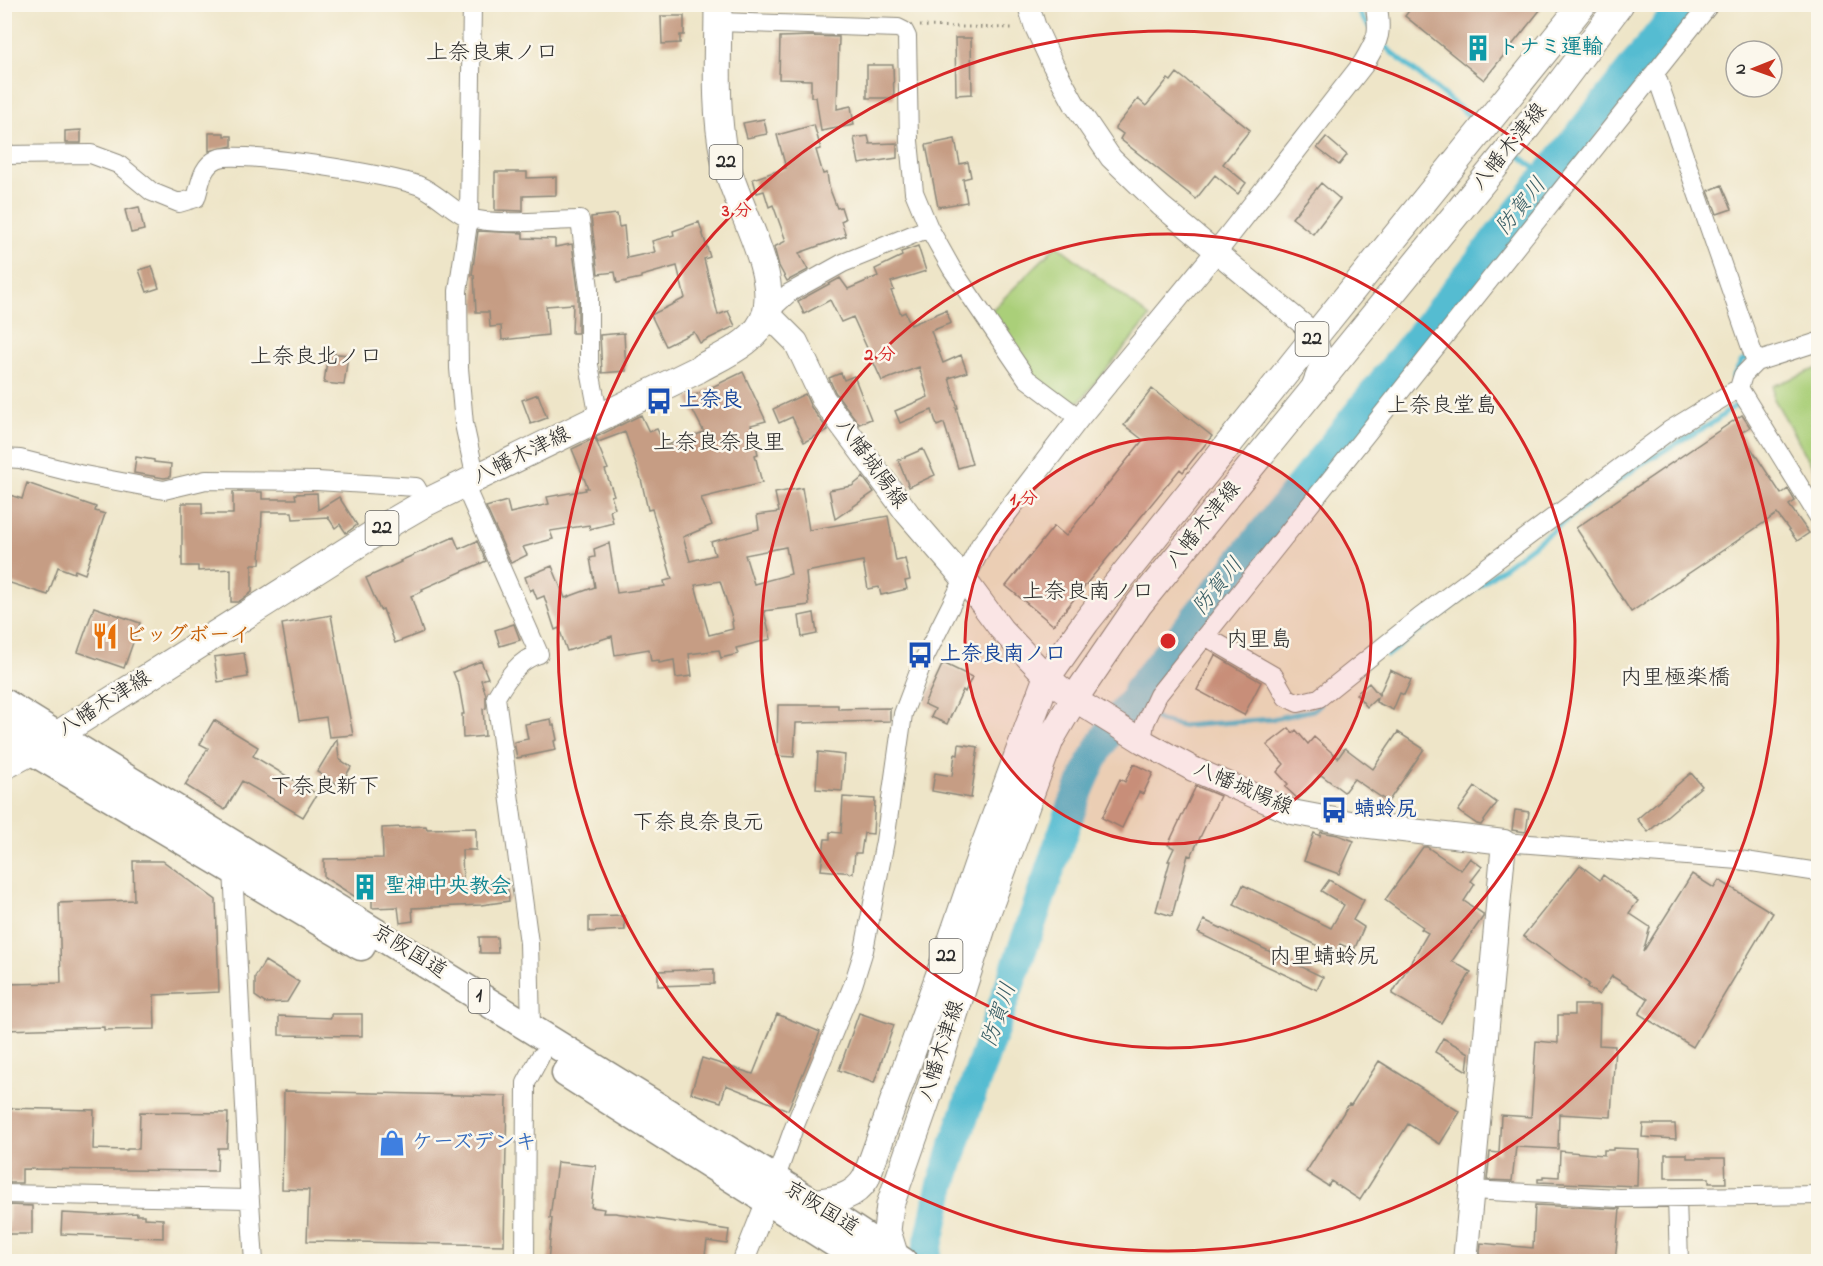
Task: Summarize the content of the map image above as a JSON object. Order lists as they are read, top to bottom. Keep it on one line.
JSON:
{"streets":{"highway":["京阪国道","1"],"main road":["八幡木津線","22","八幡城陽線"]},"crossings":[["八幡木津線","22"],["八幡木津線","八幡城陽線"],["八幡木津線","京阪国道"],["22","八幡城陽線"]],"districts":["上奈良東ノ口","上奈良北ノ口","上奈良堂島","上奈良奈良里","上奈良南ノ口","内里島","内里極楽橋","下奈良新下","下奈良奈良元","内里蜻蛉尻"],"water":["防賀川"],"places":{"building":["トナミ運輸","聖神中央教会"],"bus stop":["上奈良","上奈良南ノ口","蜻蛉尻"],"restaurant":["ビッグボーイ"],"shop":["ケーズデンキ"]},"north":"left","rings":["3 分","2 分","1 分"]}
